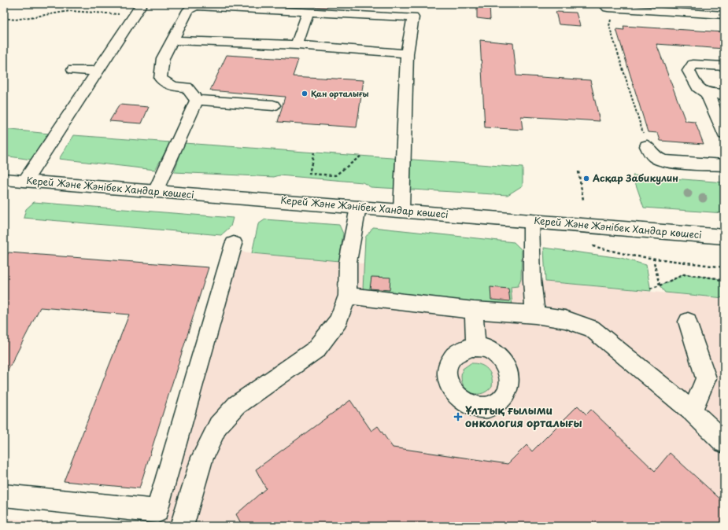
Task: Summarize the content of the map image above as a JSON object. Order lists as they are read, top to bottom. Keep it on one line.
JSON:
{"streets":{"main road":["Керей Және Жәнібек Хандар көшесі"]},"places":{"other":["Қан орталығы","Асқар Забикулин"],"health":["Ұлттық ғылыми онкология орталығы"]}}
